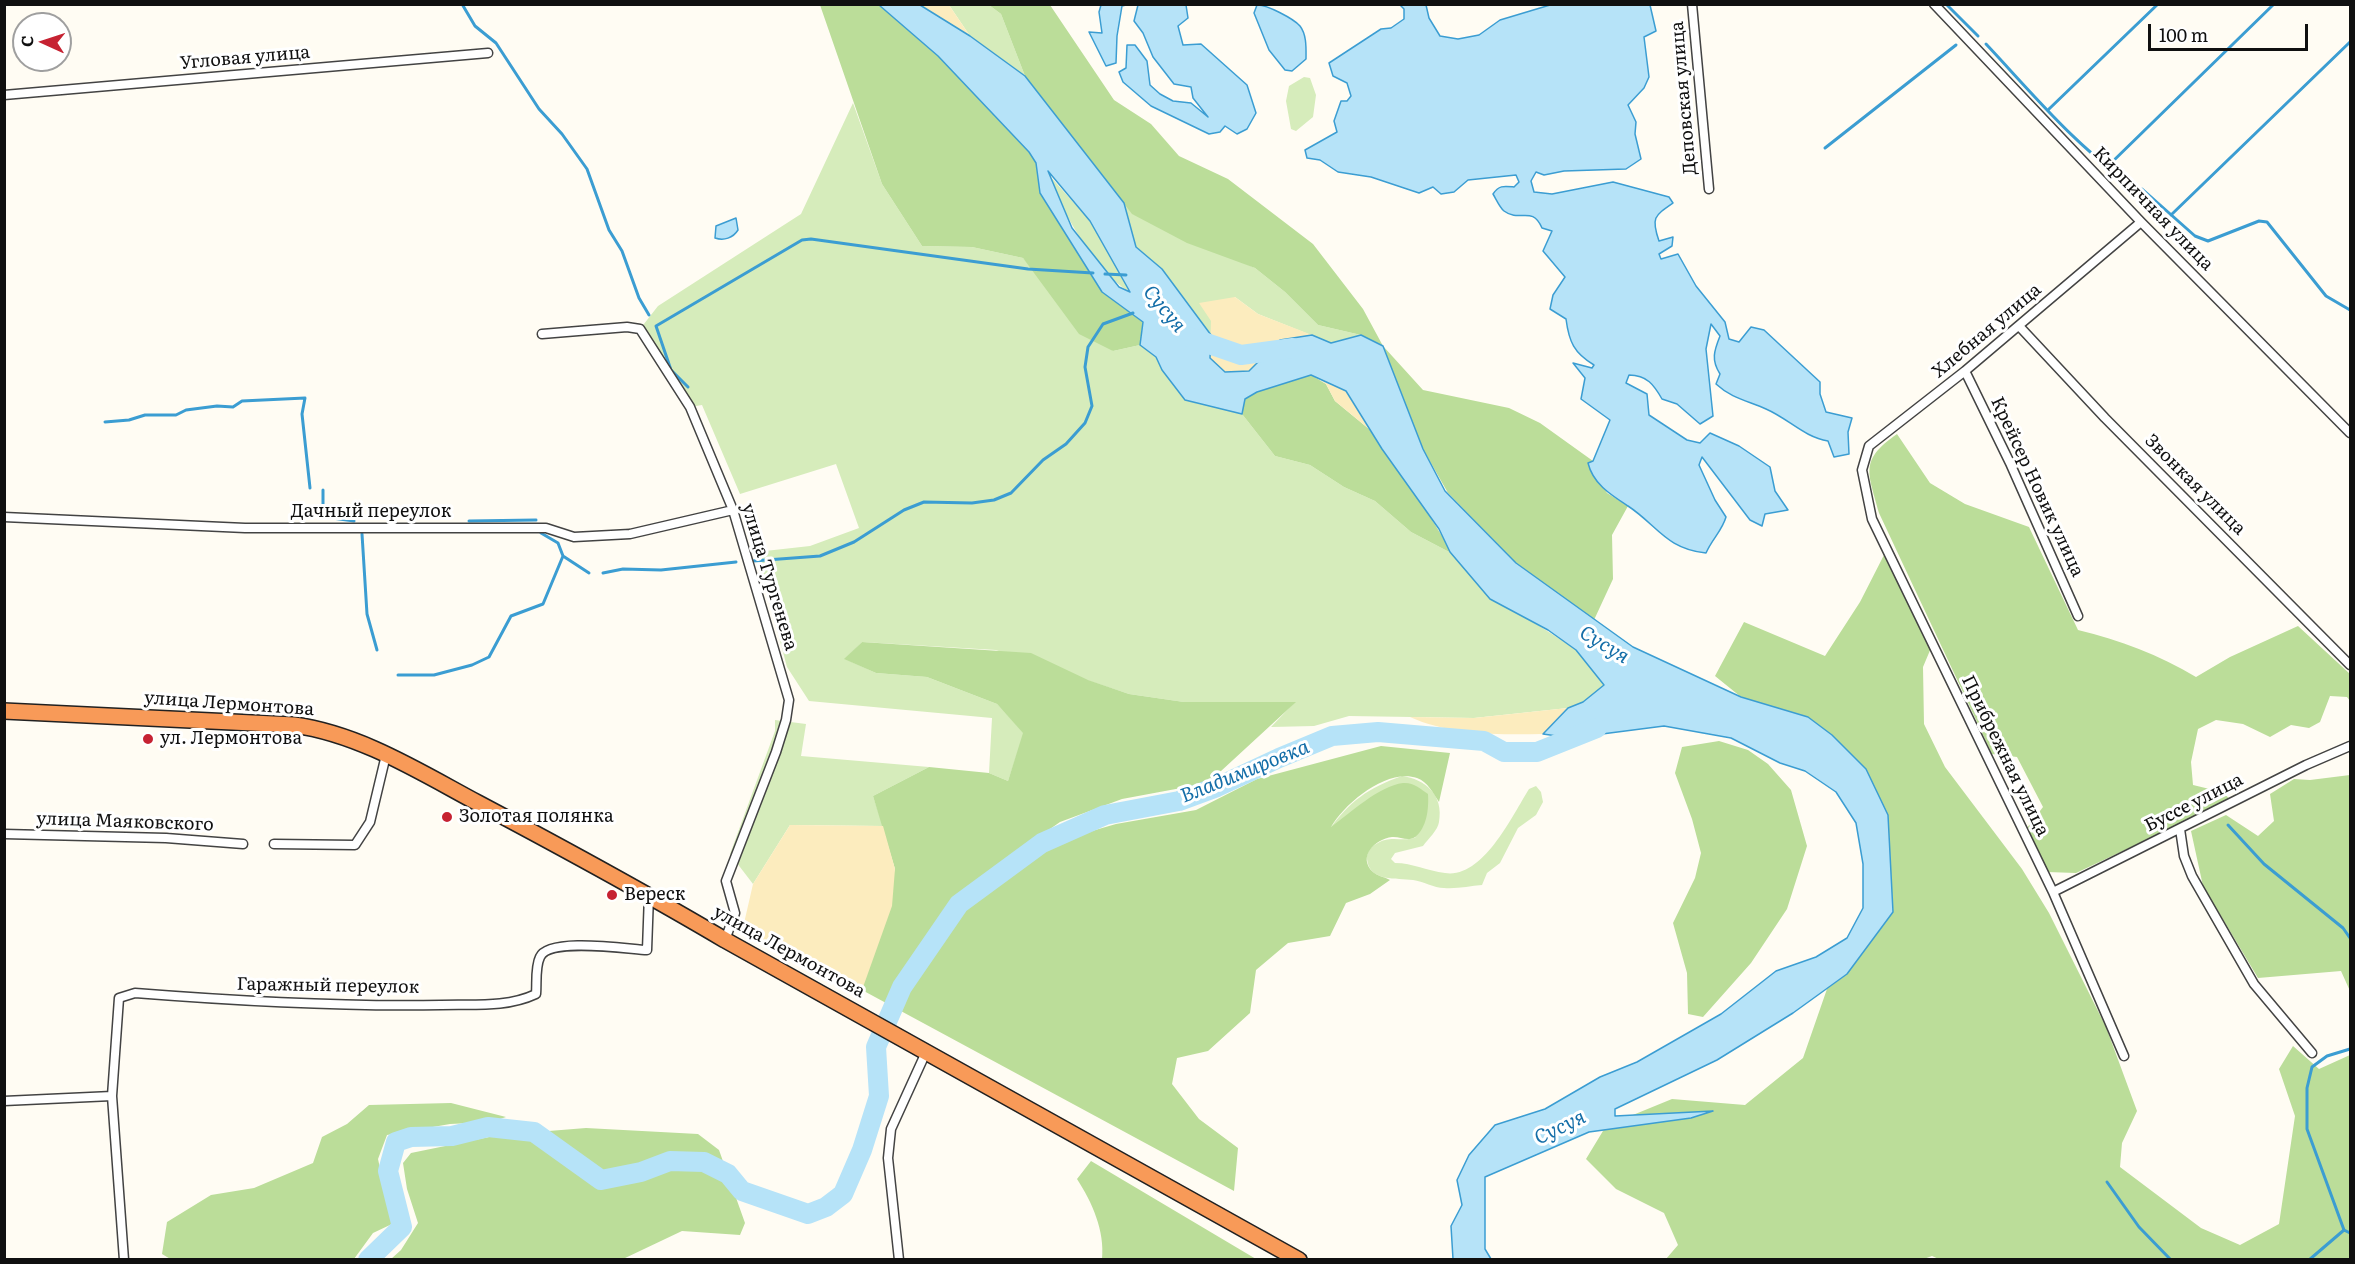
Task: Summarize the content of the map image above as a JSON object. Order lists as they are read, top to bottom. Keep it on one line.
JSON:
{"streets":{"highway":["улица Лермонтова"],"street":["Угловая улица","Деповская улица","Кирпичная улица","Хлебная улица","Звонкая улица","Крейсер Новик улица","Дачный переулок","улица Тургенева","Прибрежная улица","Буссе улица","улица Маяковского","Гаражный переулок"]},"crossings":[["Кирпичная улица","Хлебная улица"],["Хлебная улица","Звонкая улица"],["Хлебная улица","Крейсер Новик улица"],["Хлебная улица","Прибрежная улица"],["Дачный переулок","улица Тургенева"],["улица Тургенева","улица Лермонтова"],["улица Лермонтова","Гаражный переулок"],["Прибрежная улица","Буссе улица"]],"water":["Сусуя","Владимировка"],"places":["ул. Лермонтова","Золотая полянка","Вереск"],"scale_bar":"100 m","north":"left"}
